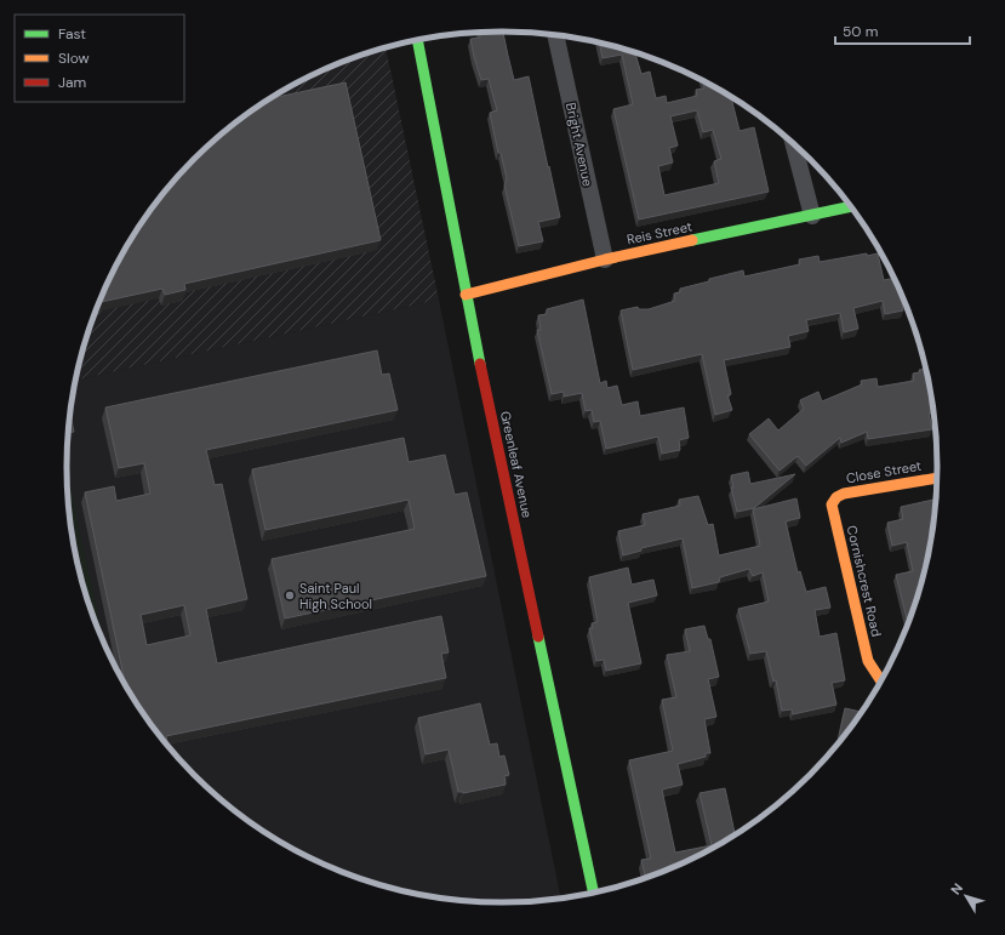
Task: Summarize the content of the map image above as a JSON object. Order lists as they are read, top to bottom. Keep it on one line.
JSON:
{"streets":{"main road":["Reis Street","Greenleaf Avenue","Close Street","Cornishcrest Road"],"street":["Bright Avenue"]},"crossings":[["Bright Avenue","Reis Street"],["Reis Street","Greenleaf Avenue"],["Close Street","Cornishcrest Road"]],"places":["Saint Paul High School"],"legend":["Fast","Slow","Jam"],"scale_bar":"50 m","north":"top left"}
